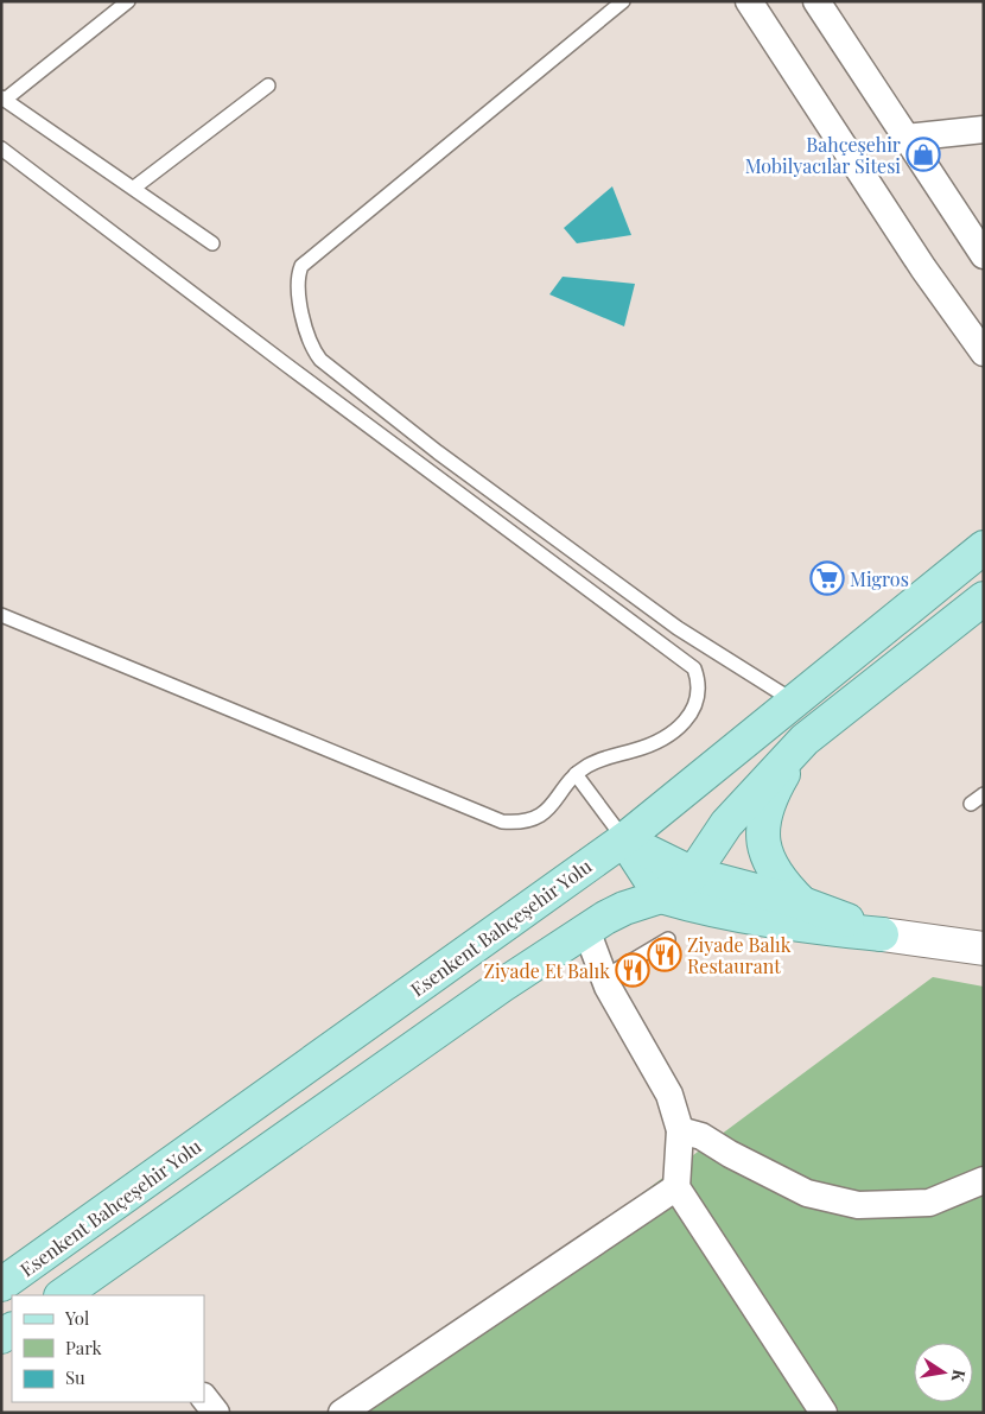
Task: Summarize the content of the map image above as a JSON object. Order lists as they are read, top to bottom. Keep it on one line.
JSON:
{"streets":{"main road":["Esenkent Bahçeşehir Yolu"]},"places":{"shop":["Bahçeşehir Mobilyacılar Sitesi"],"supermarket":["Migros"],"restaurant":["Ziyade Balık Restaurant","Ziyade Et Balık"]},"legend":["Yol","Park","Su"],"north":"right"}
